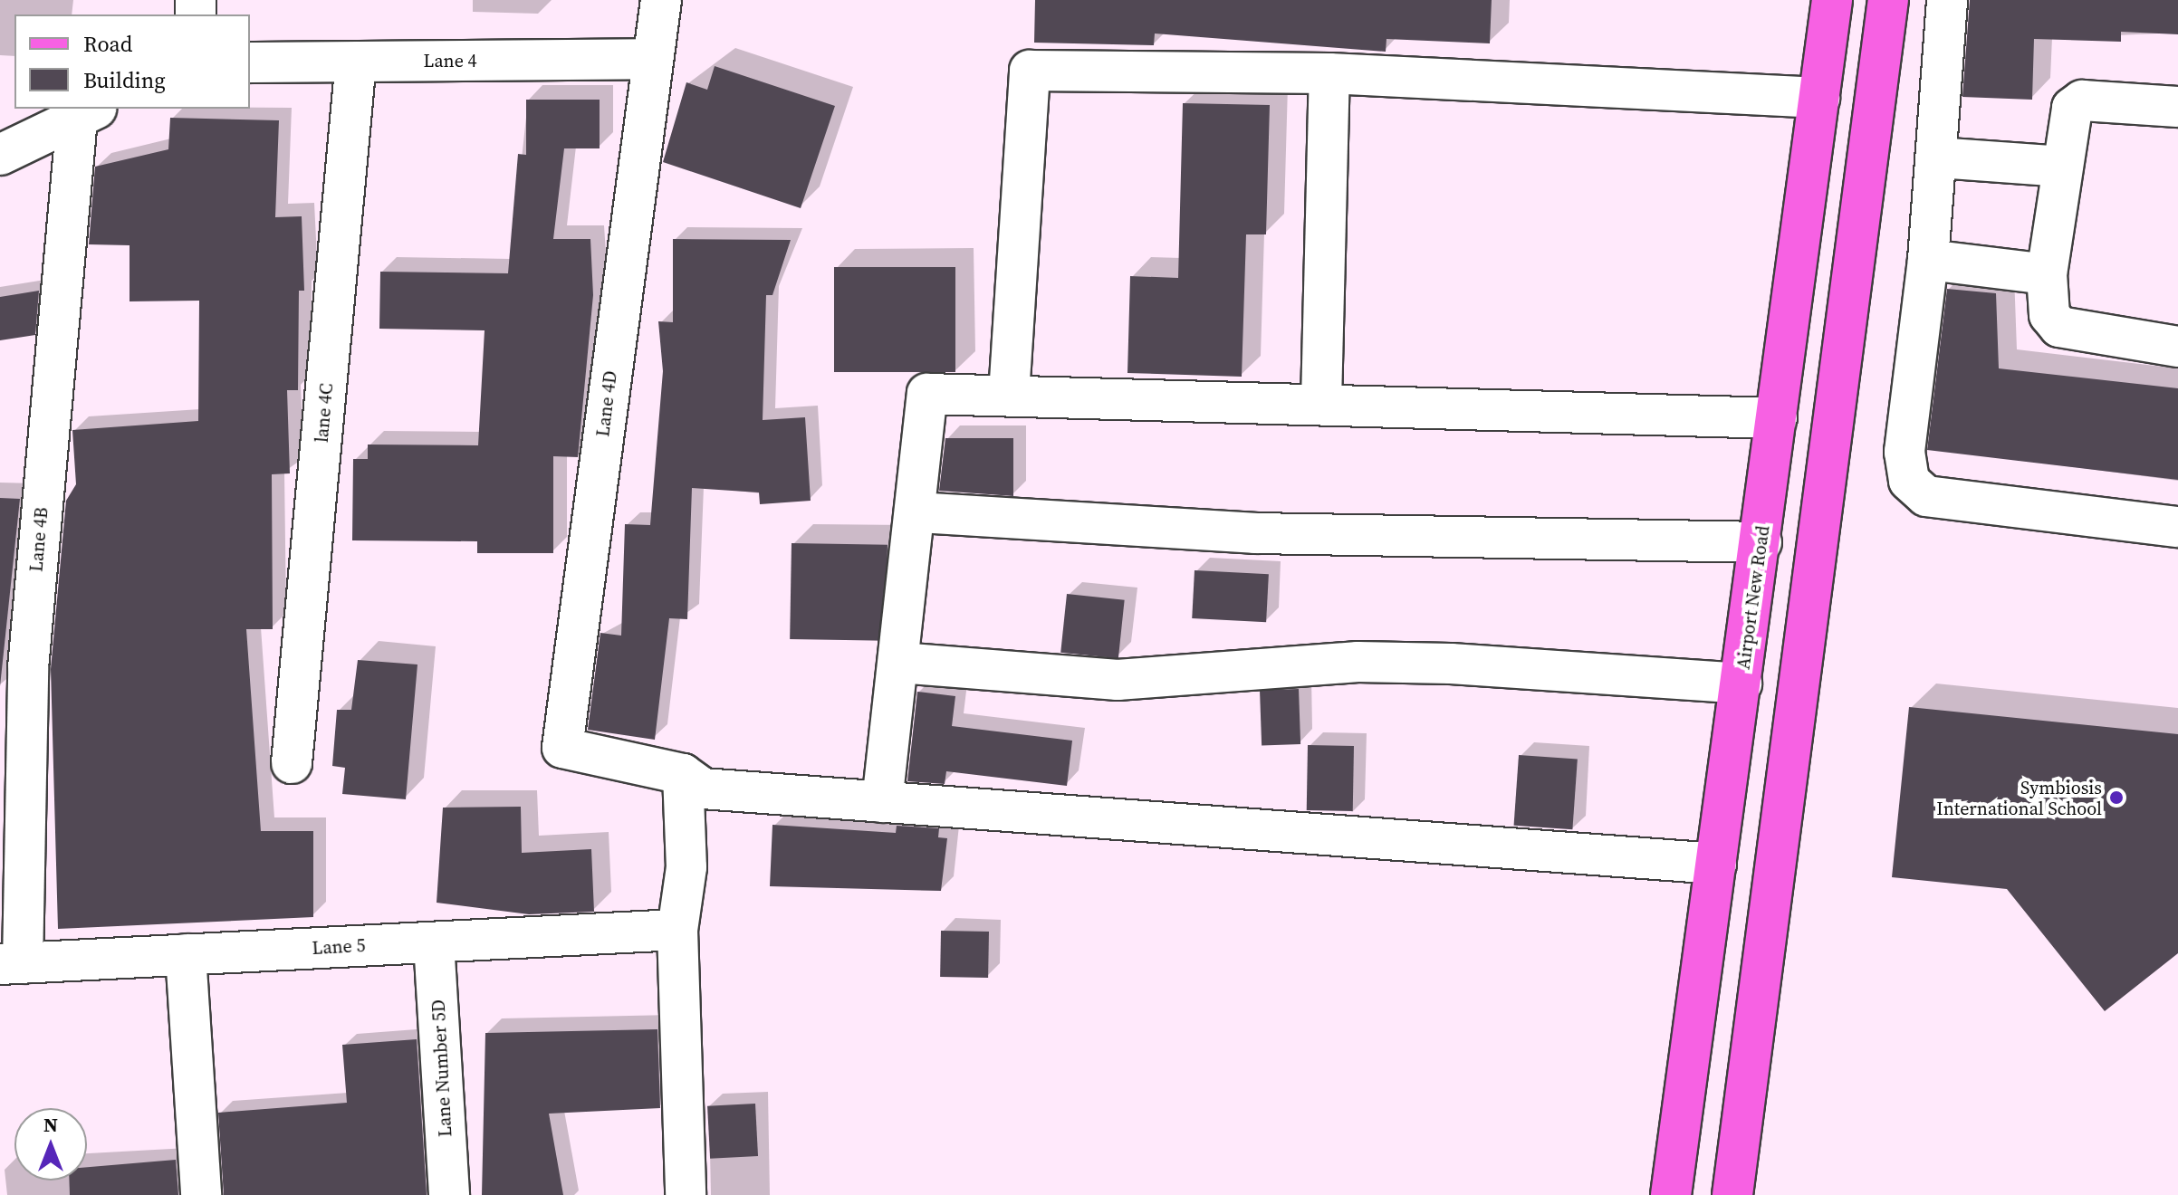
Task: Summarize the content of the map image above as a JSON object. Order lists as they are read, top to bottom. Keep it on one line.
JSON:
{"streets":{"main road":["Airport New Road"],"street":["Lane 4","Lane 4D","lane 4C","Lane 4B","Lane 5","Lane Number 5D"]},"crossings":[["Lane 4","Lane 4D"],["Lane 4","lane 4C"],["Lane 4B","Lane 5"],["Lane 5","Lane Number 5D"]],"places":["Symbiosis International School"],"legend":["Road","Building"],"north":"top"}
